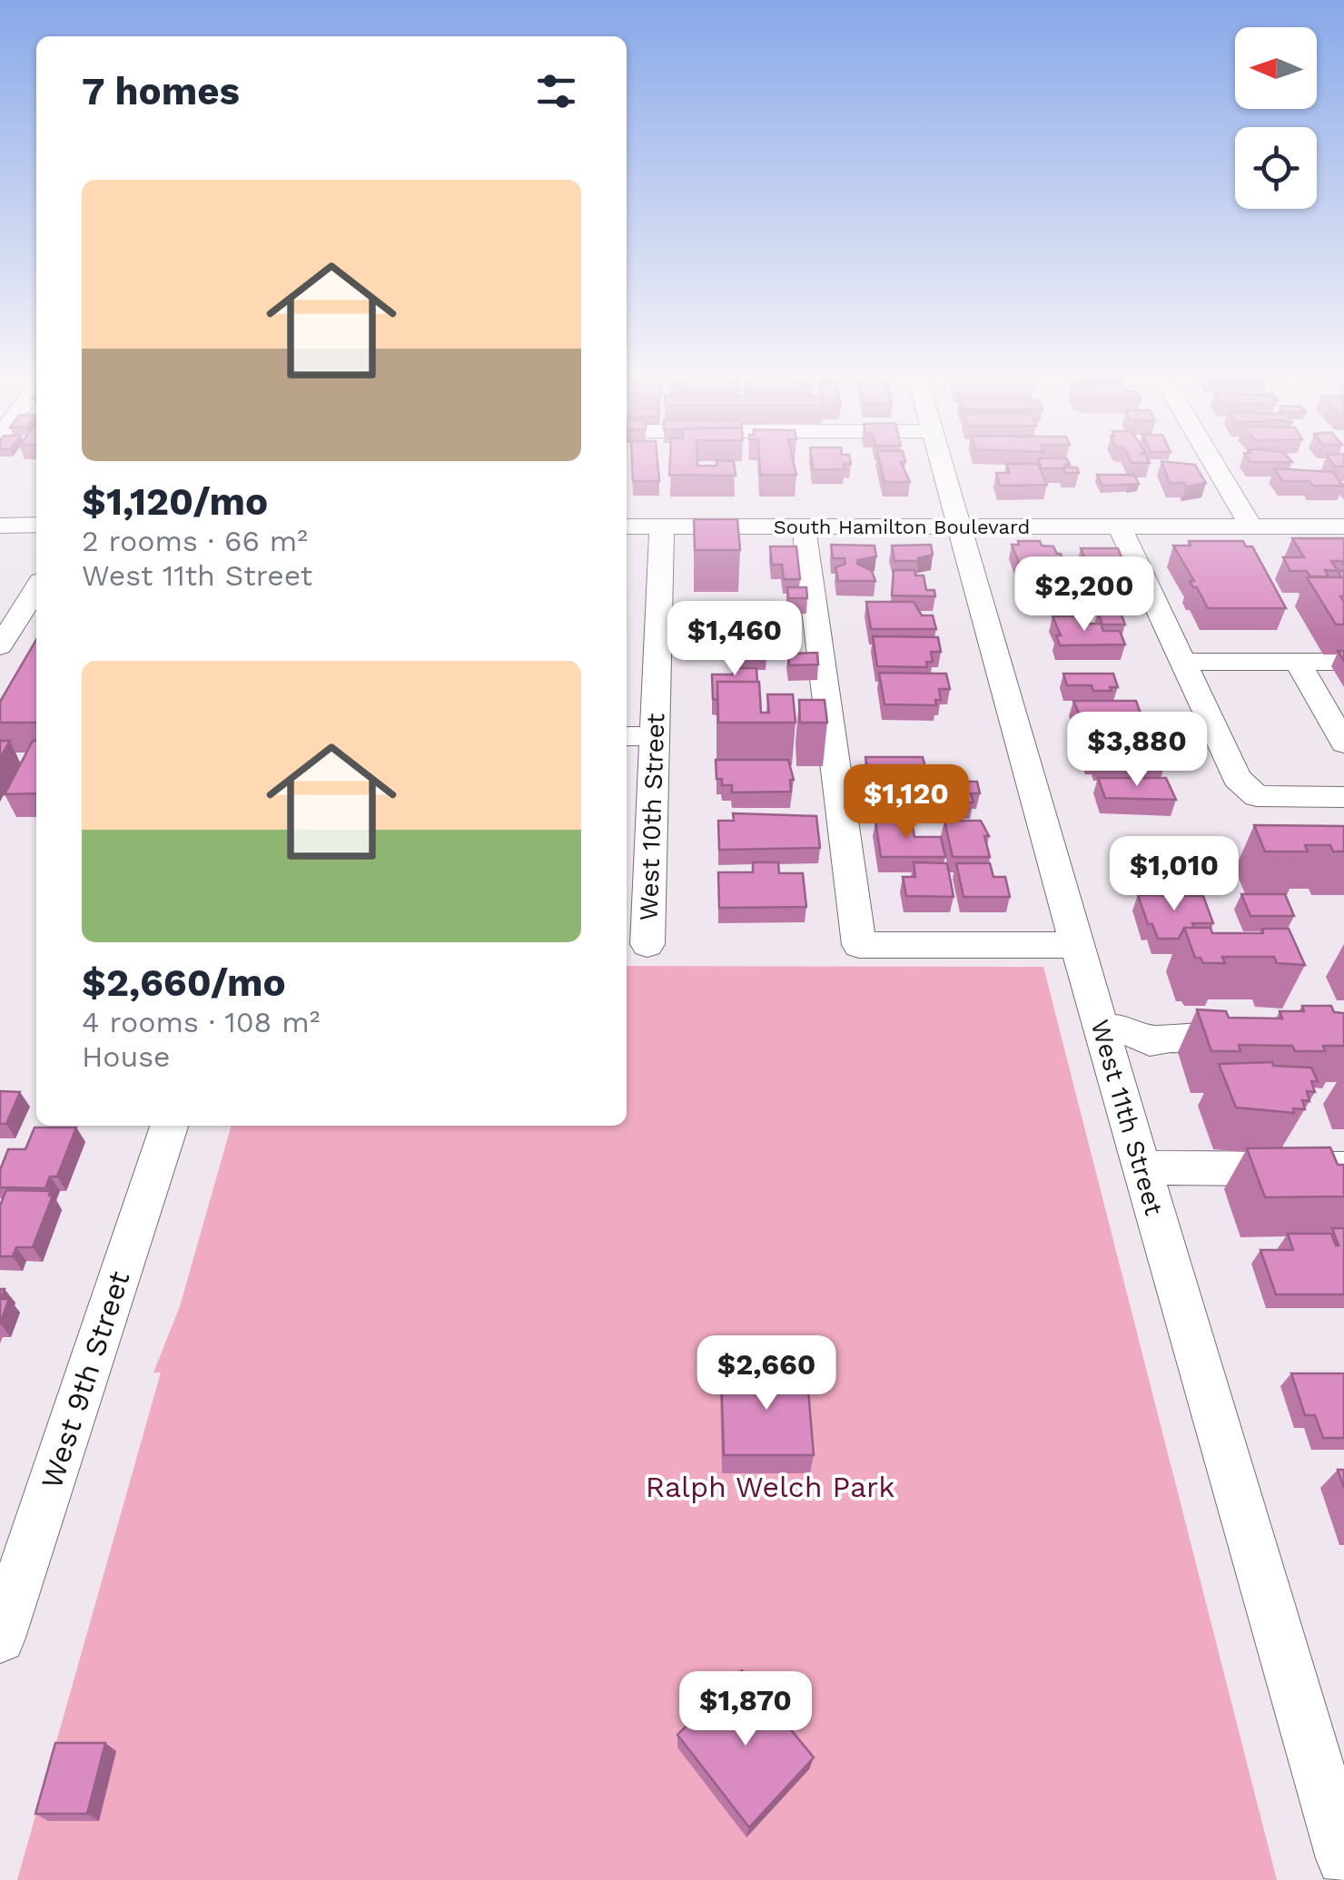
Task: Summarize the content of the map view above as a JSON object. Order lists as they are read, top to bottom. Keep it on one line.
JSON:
{"streets":{"street":["South Hamilton Boulevard","West 10th Street","West 11th Street","West 9th Street"]},"crossings":[["South Hamilton Boulevard","West 10th Street"],["South Hamilton Boulevard","West 11th Street"]],"parks":["Ralph Welch Park"],"north":"left","page":{"heading":"7 homes","list":[{"name":"$1,120/mo","note":"2 rooms · 66 m² · West 11th Street"},{"name":"$2,660/mo","note":"4 rooms · 108 m² · House"}],"price":["$2,200","$1,460","$3,880","$1,120","$1,010","$2,660","$1,870"]}}
